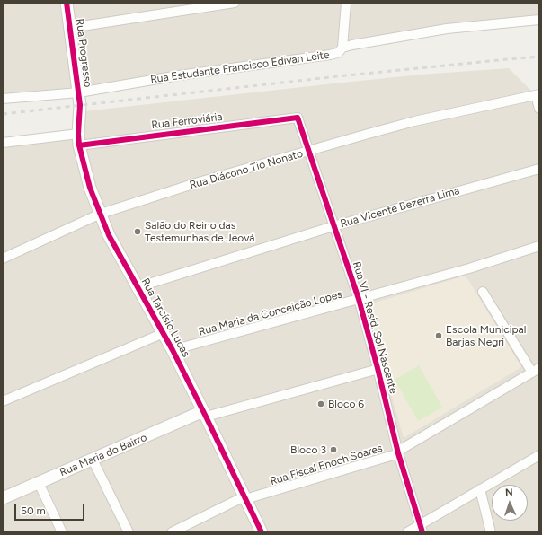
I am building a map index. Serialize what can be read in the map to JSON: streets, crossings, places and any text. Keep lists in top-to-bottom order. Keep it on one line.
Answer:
{"streets":{"street":["Rua Progresso","Rua Estudante Francisco Edivan Leite","Rua Ferroviária","Rua Diácono Tio Nonato","Rua Vicente Bezerra Lima","Rua Maria da Conceição Lopes","Rua Tarcísio Lucas","Rua VI - Resid. Sol Nascente","Rua Maria do Bairro","Rua Fiscal Enoch Soares"]},"crossings":[["Rua Progresso","Rua Estudante Francisco Edivan Leite"],["Rua Progresso","Rua Tarcísio Lucas"],["Rua Ferroviária","Rua Tarcísio Lucas"],["Rua Ferroviária","Rua VI - Resid. Sol Nascente"],["Rua Diácono Tio Nonato","Rua Tarcísio Lucas"],["Rua Diácono Tio Nonato","Rua VI - Resid. Sol Nascente"],["Rua Vicente Bezerra Lima","Rua Tarcísio Lucas"],["Rua Vicente Bezerra Lima","Rua VI - Resid. Sol Nascente"],["Rua Maria da Conceição Lopes","Rua Tarcísio Lucas"],["Rua Maria da Conceição Lopes","Rua VI - Resid. Sol Nascente"],["Rua Tarcísio Lucas","Rua Maria do Bairro"],["Rua Tarcísio Lucas","Rua Fiscal Enoch Soares"],["Rua VI - Resid. Sol Nascente","Rua Maria do Bairro"],["Rua VI - Resid. Sol Nascente","Rua Fiscal Enoch Soares"]],"places":["Salão do Reino das Testemunhas de Jeová","Escola Municipal Barjas Negri","Bloco 6","Bloco 3"],"scale_bar":"50 m","north":"top"}
